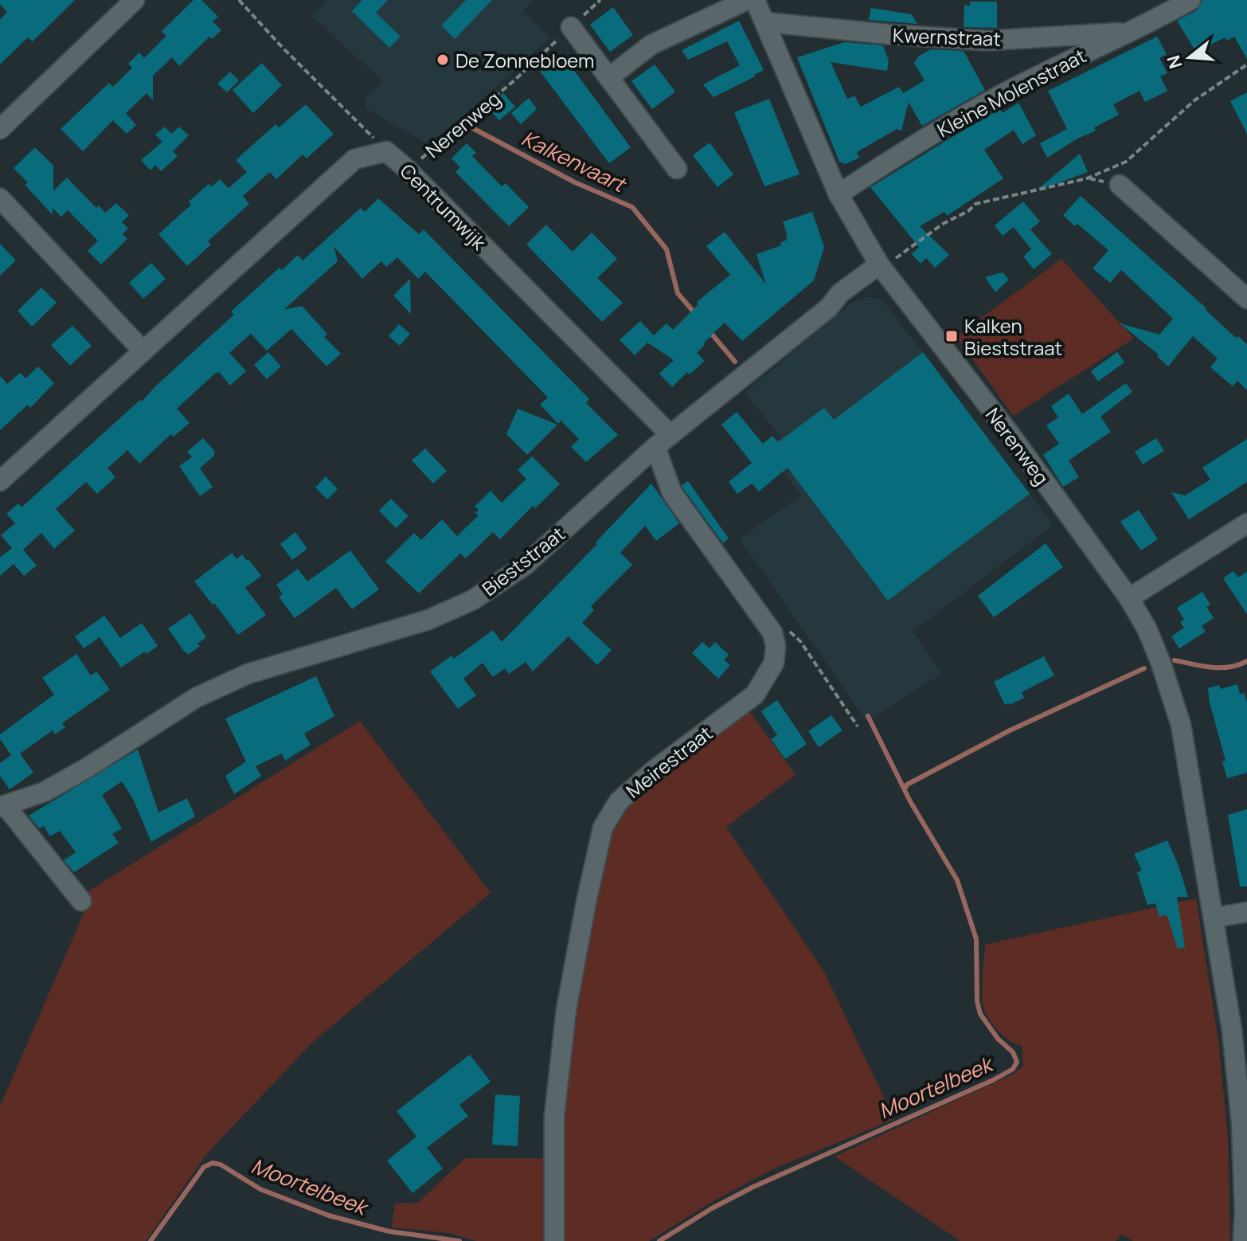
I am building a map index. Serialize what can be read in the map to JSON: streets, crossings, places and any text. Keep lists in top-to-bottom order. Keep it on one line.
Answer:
{"streets":{"street":["Kwernstraat","Kleine Molenstraat","Nerenweg","Centrumwijk","Bieststraat","Meirestraat"]},"crossings":[["Kwernstraat","Kleine Molenstraat"],["Kwernstraat","Nerenweg"],["Kleine Molenstraat","Nerenweg"],["Nerenweg","Centrumwijk"],["Nerenweg","Bieststraat"],["Centrumwijk","Bieststraat"]],"water":["Kalkenvaart","Moortelbeek"],"places":{"other":["De Zonnebloem"],"transit":["Kalken Bieststraat"]},"north":"left"}
